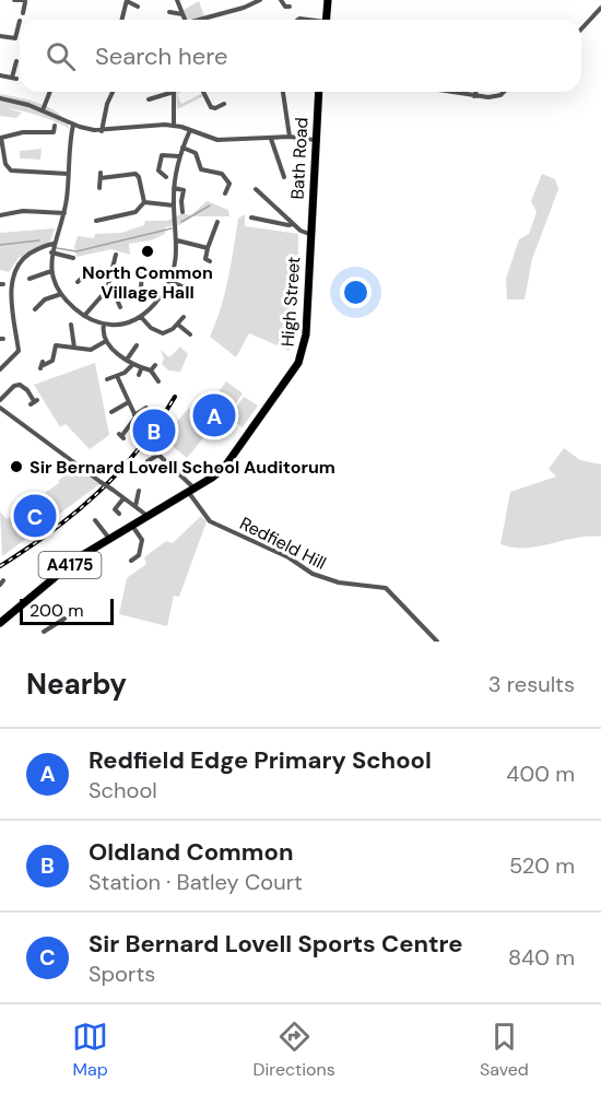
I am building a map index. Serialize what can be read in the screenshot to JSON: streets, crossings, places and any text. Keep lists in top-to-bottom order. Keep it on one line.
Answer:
{"streets":{"main road":["Bath Road","High Street","A4175"],"street":["Redfield Hill"]},"crossings":[["Bath Road","High Street"],["High Street","Redfield Hill"]],"places":["North Common Village Hall","Sir Bernard Lovell School Auditorum"],"scale_bar":"200 m","page":{"search":"Search here","pins":["A","B","C"],"scale":"200 m","heading":["Nearby","3 results"],"list":[{"mark":"A","name":"Redfield Edge Primary School","note":"School","value":"400 m"},{"mark":"B","name":"Oldland Common","note":"Station · Batley Court","value":"520 m"},{"mark":"C","name":"Sir Bernard Lovell Sports Centre","note":"Sports","value":"840 m"}],"nav":["Map","Directions","Saved"]}}
